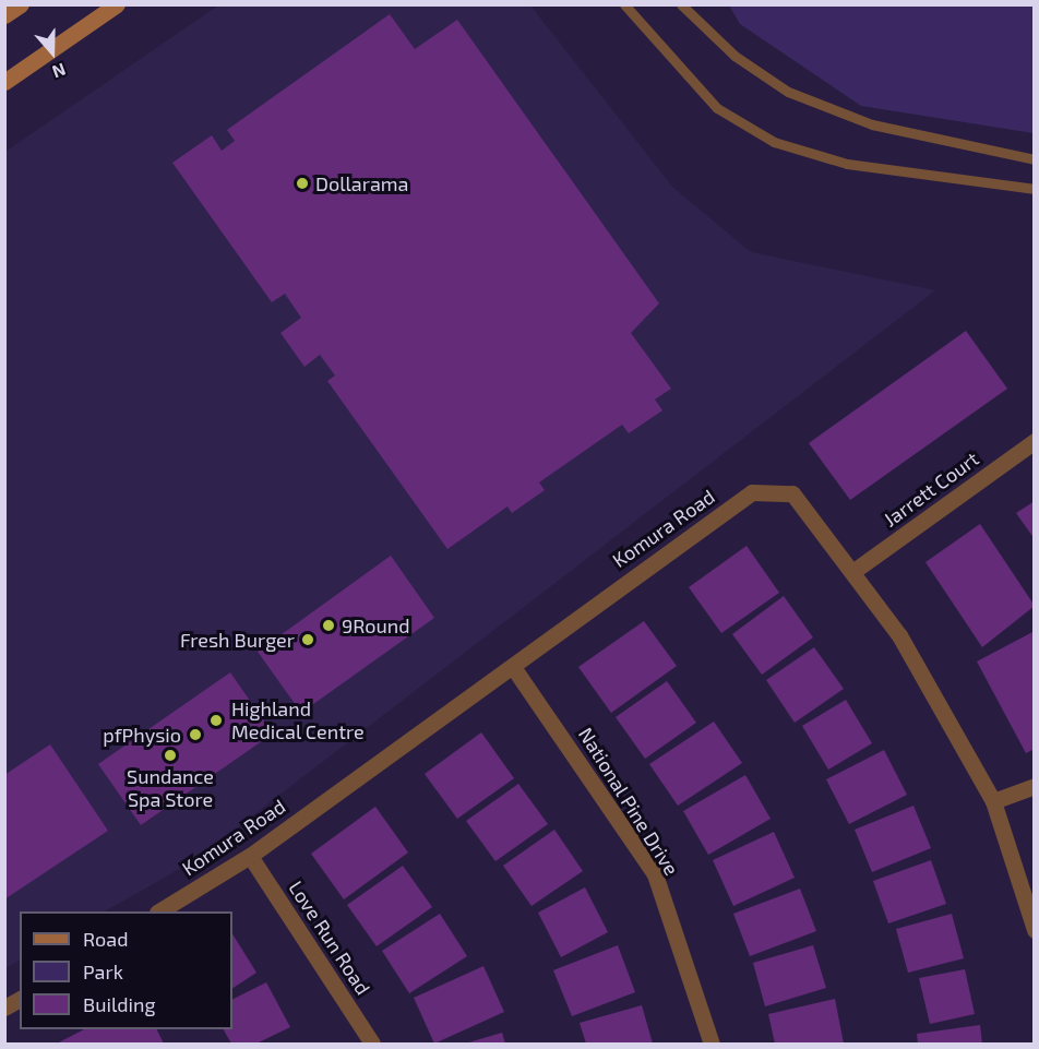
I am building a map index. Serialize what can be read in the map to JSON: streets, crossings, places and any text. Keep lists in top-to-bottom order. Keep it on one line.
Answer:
{"streets":{"street":["Jarrett Court","Komura Road","National Pine Drive","Love Run Road"]},"crossings":[["Jarrett Court","Komura Road"],["Komura Road","National Pine Drive"],["Komura Road","Love Run Road"]],"places":["Dollarama","9Round","Fresh Burger","Highland Medical Centre","pfPhysio","Sundance Spa Store"],"legend":["Road","Park","Building"],"north":"bottom"}
